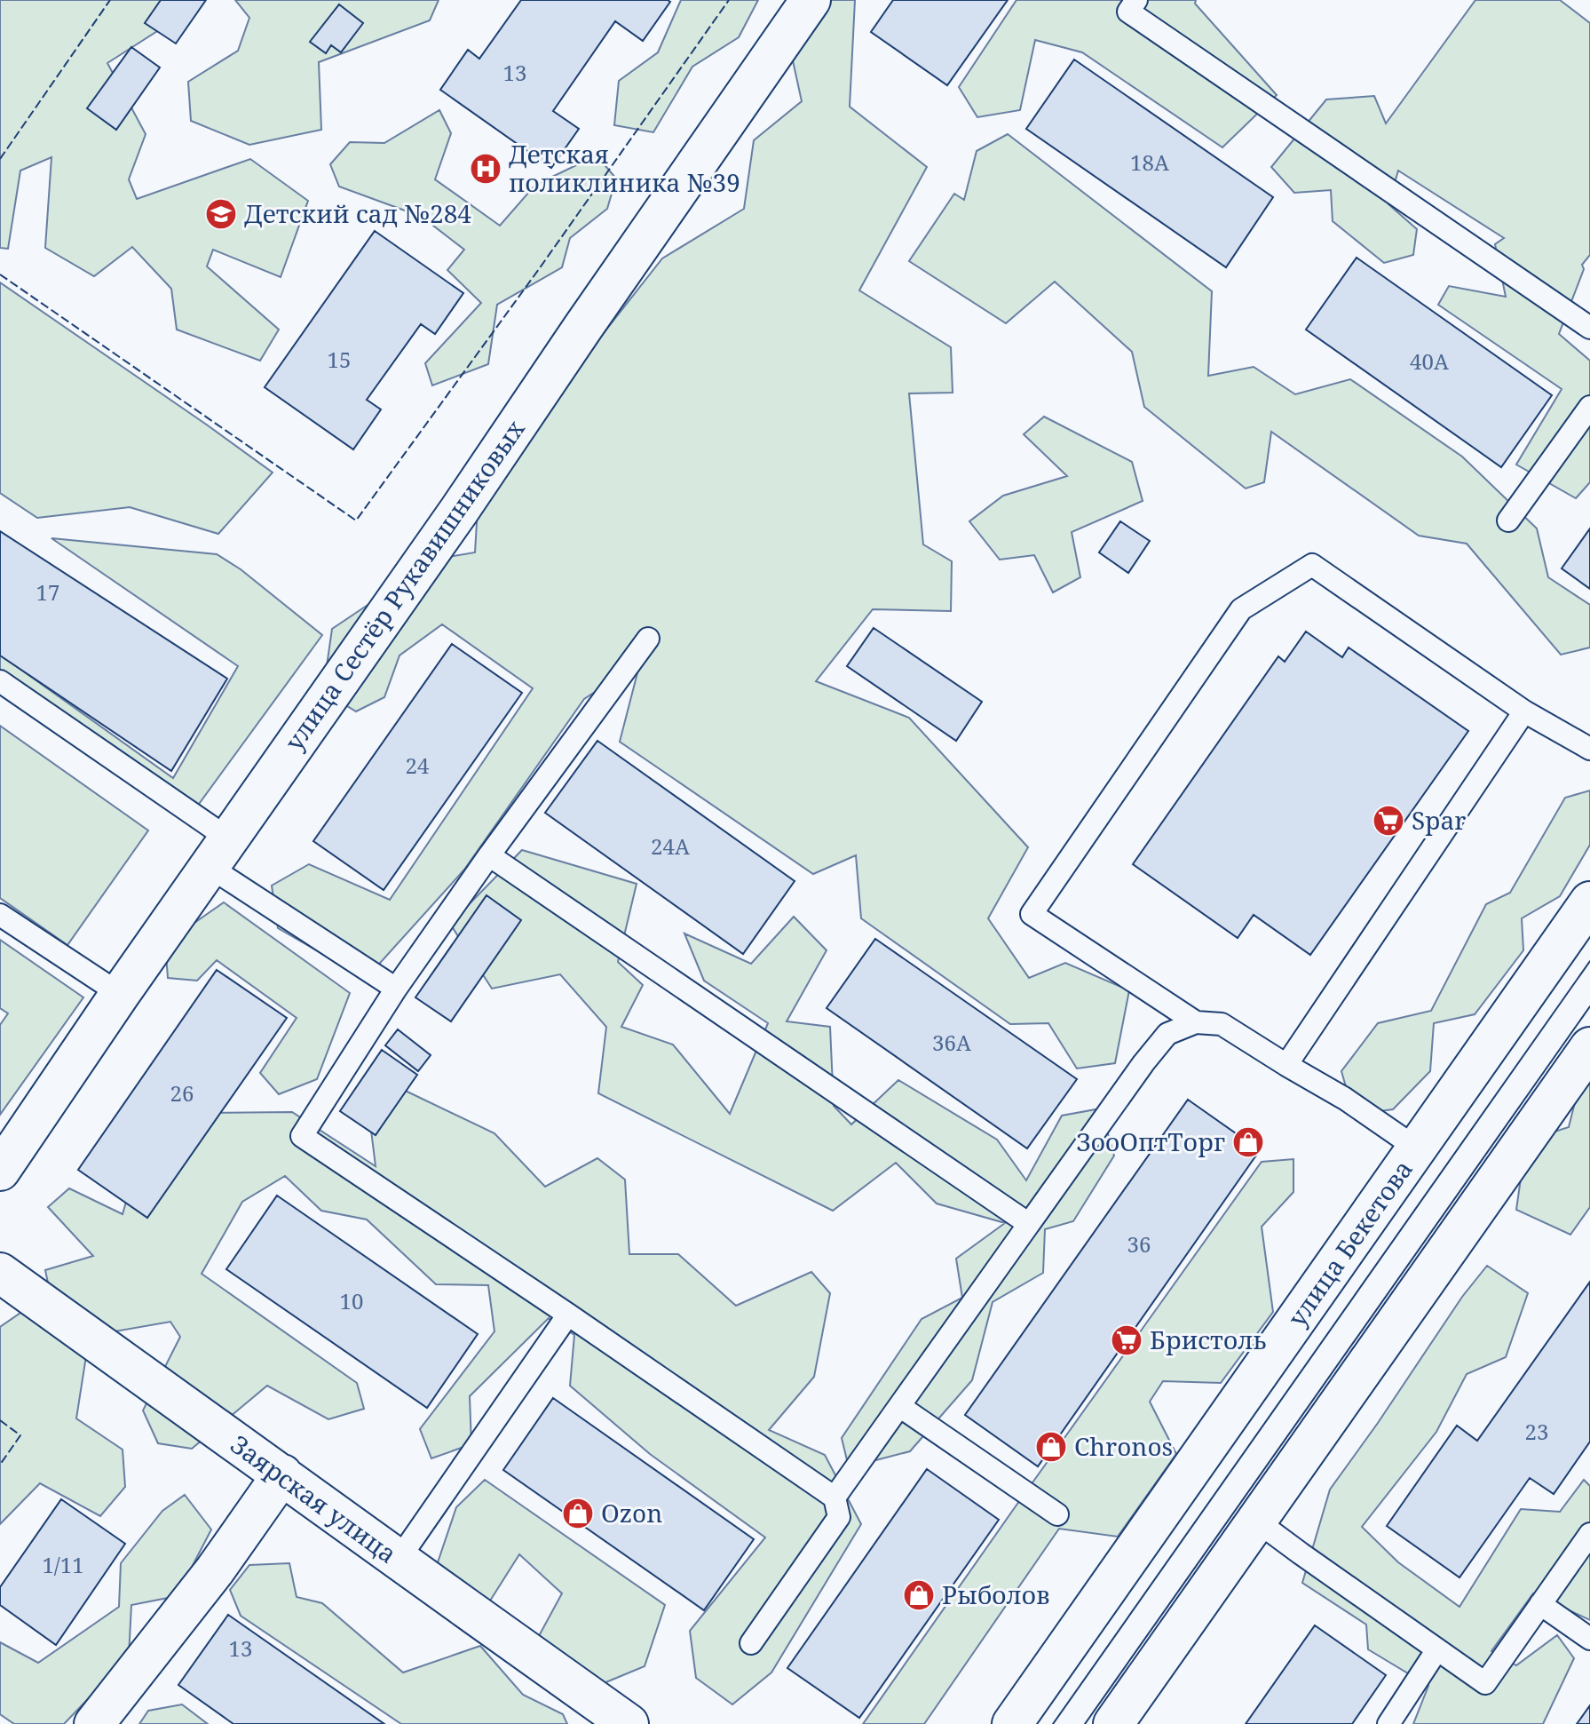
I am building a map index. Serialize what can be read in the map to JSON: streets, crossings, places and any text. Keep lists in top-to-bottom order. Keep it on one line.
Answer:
{"streets":{"street":["улица Сестёр Рукавишниковых","улица Бекетова","Заярская улица"]},"places":{"hospital":["Детская поликлиника №39"],"school or university":["Детский сад №284"],"supermarket":["Spar","Бристоль"],"shop":["ЗооОптТорг","Chronos","Ozon","Рыболов"]},"house_numbers":["13","18А","15","40А","17","24","24А","36А","26","36","10","23","1/11","13"]}
